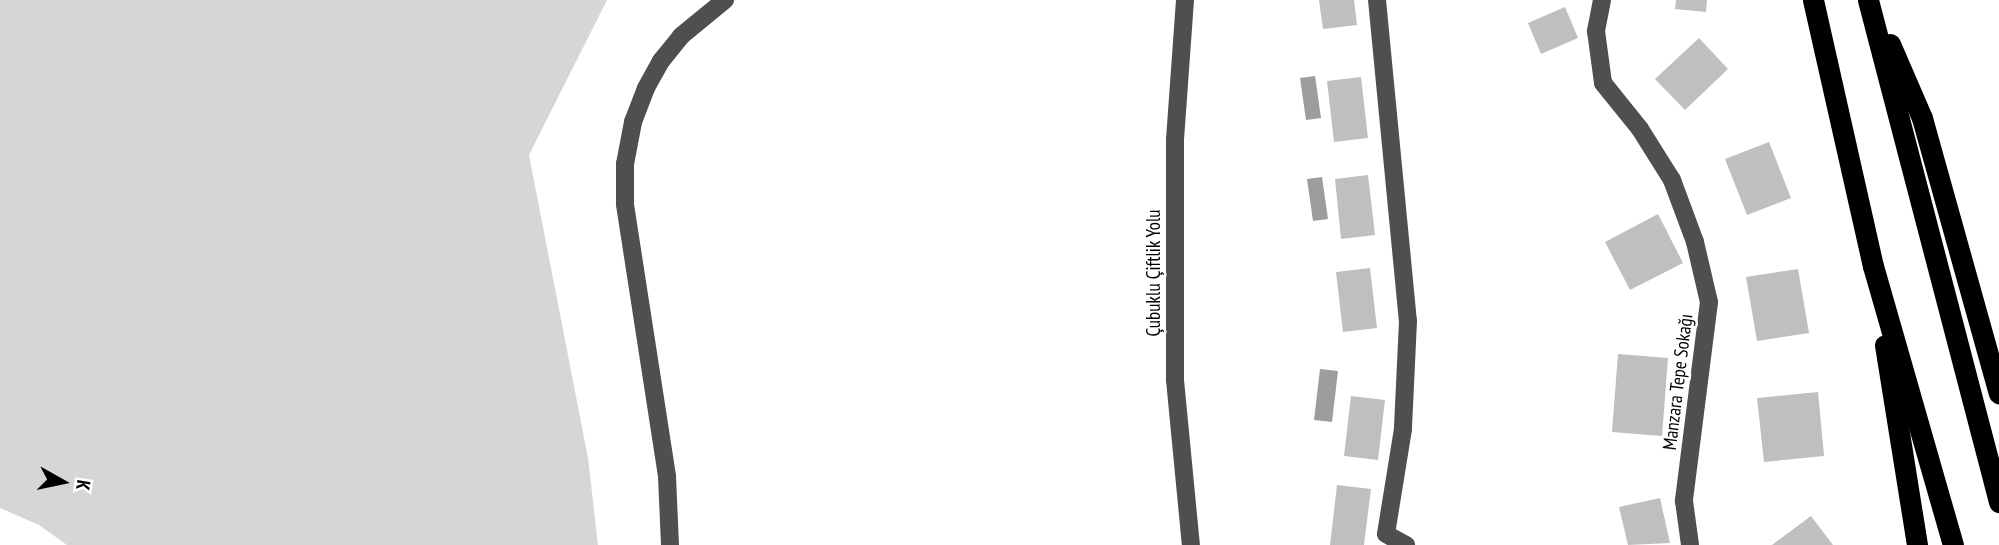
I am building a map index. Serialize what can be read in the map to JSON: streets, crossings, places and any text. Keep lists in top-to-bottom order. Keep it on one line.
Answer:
{"streets":{"street":["Çubuklu Çiftlik Yolu","Manzara Tepe Sokağı"]},"north":"right"}
